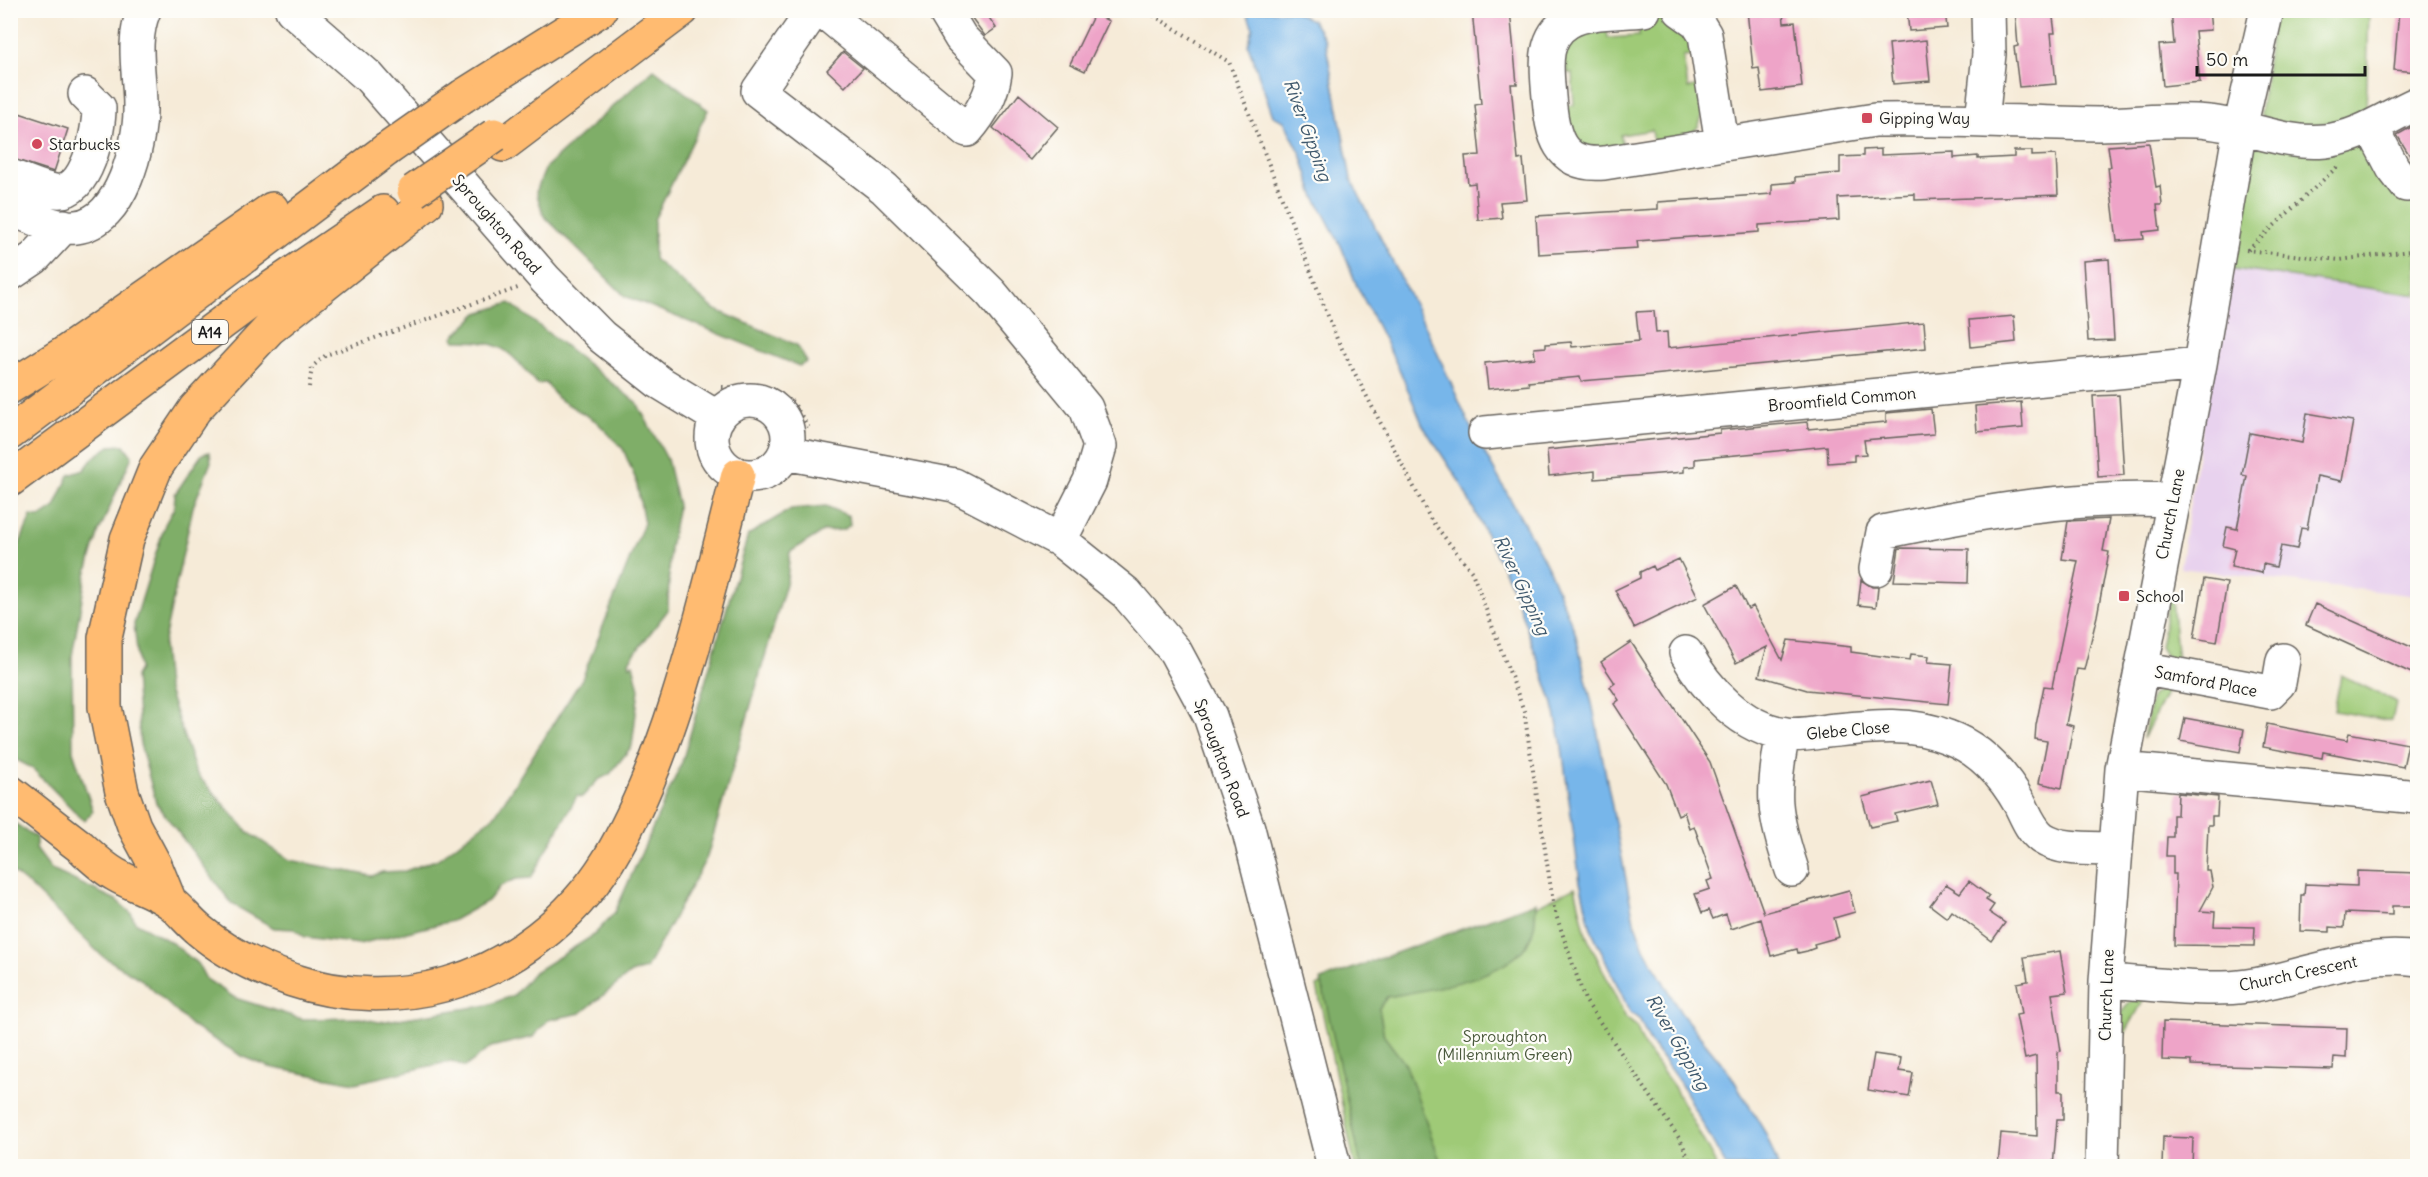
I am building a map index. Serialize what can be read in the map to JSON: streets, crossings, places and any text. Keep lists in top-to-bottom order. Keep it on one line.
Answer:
{"streets":{"highway":["A14"],"street":["Sproughton Road","Broomfield Common","Church Lane","Samford Place","Glebe Close","Church Crescent"]},"crossings":[["Broomfield Common","Church Lane"],["Church Lane","Samford Place"],["Church Lane","Glebe Close"],["Church Lane","Church Crescent"]],"water":["River Gipping"],"parks":["Sproughton (Millennium Green)"],"places":{"transit":["Gipping Way","School"],"other":["Starbucks"]},"scale_bar":"50 m"}
